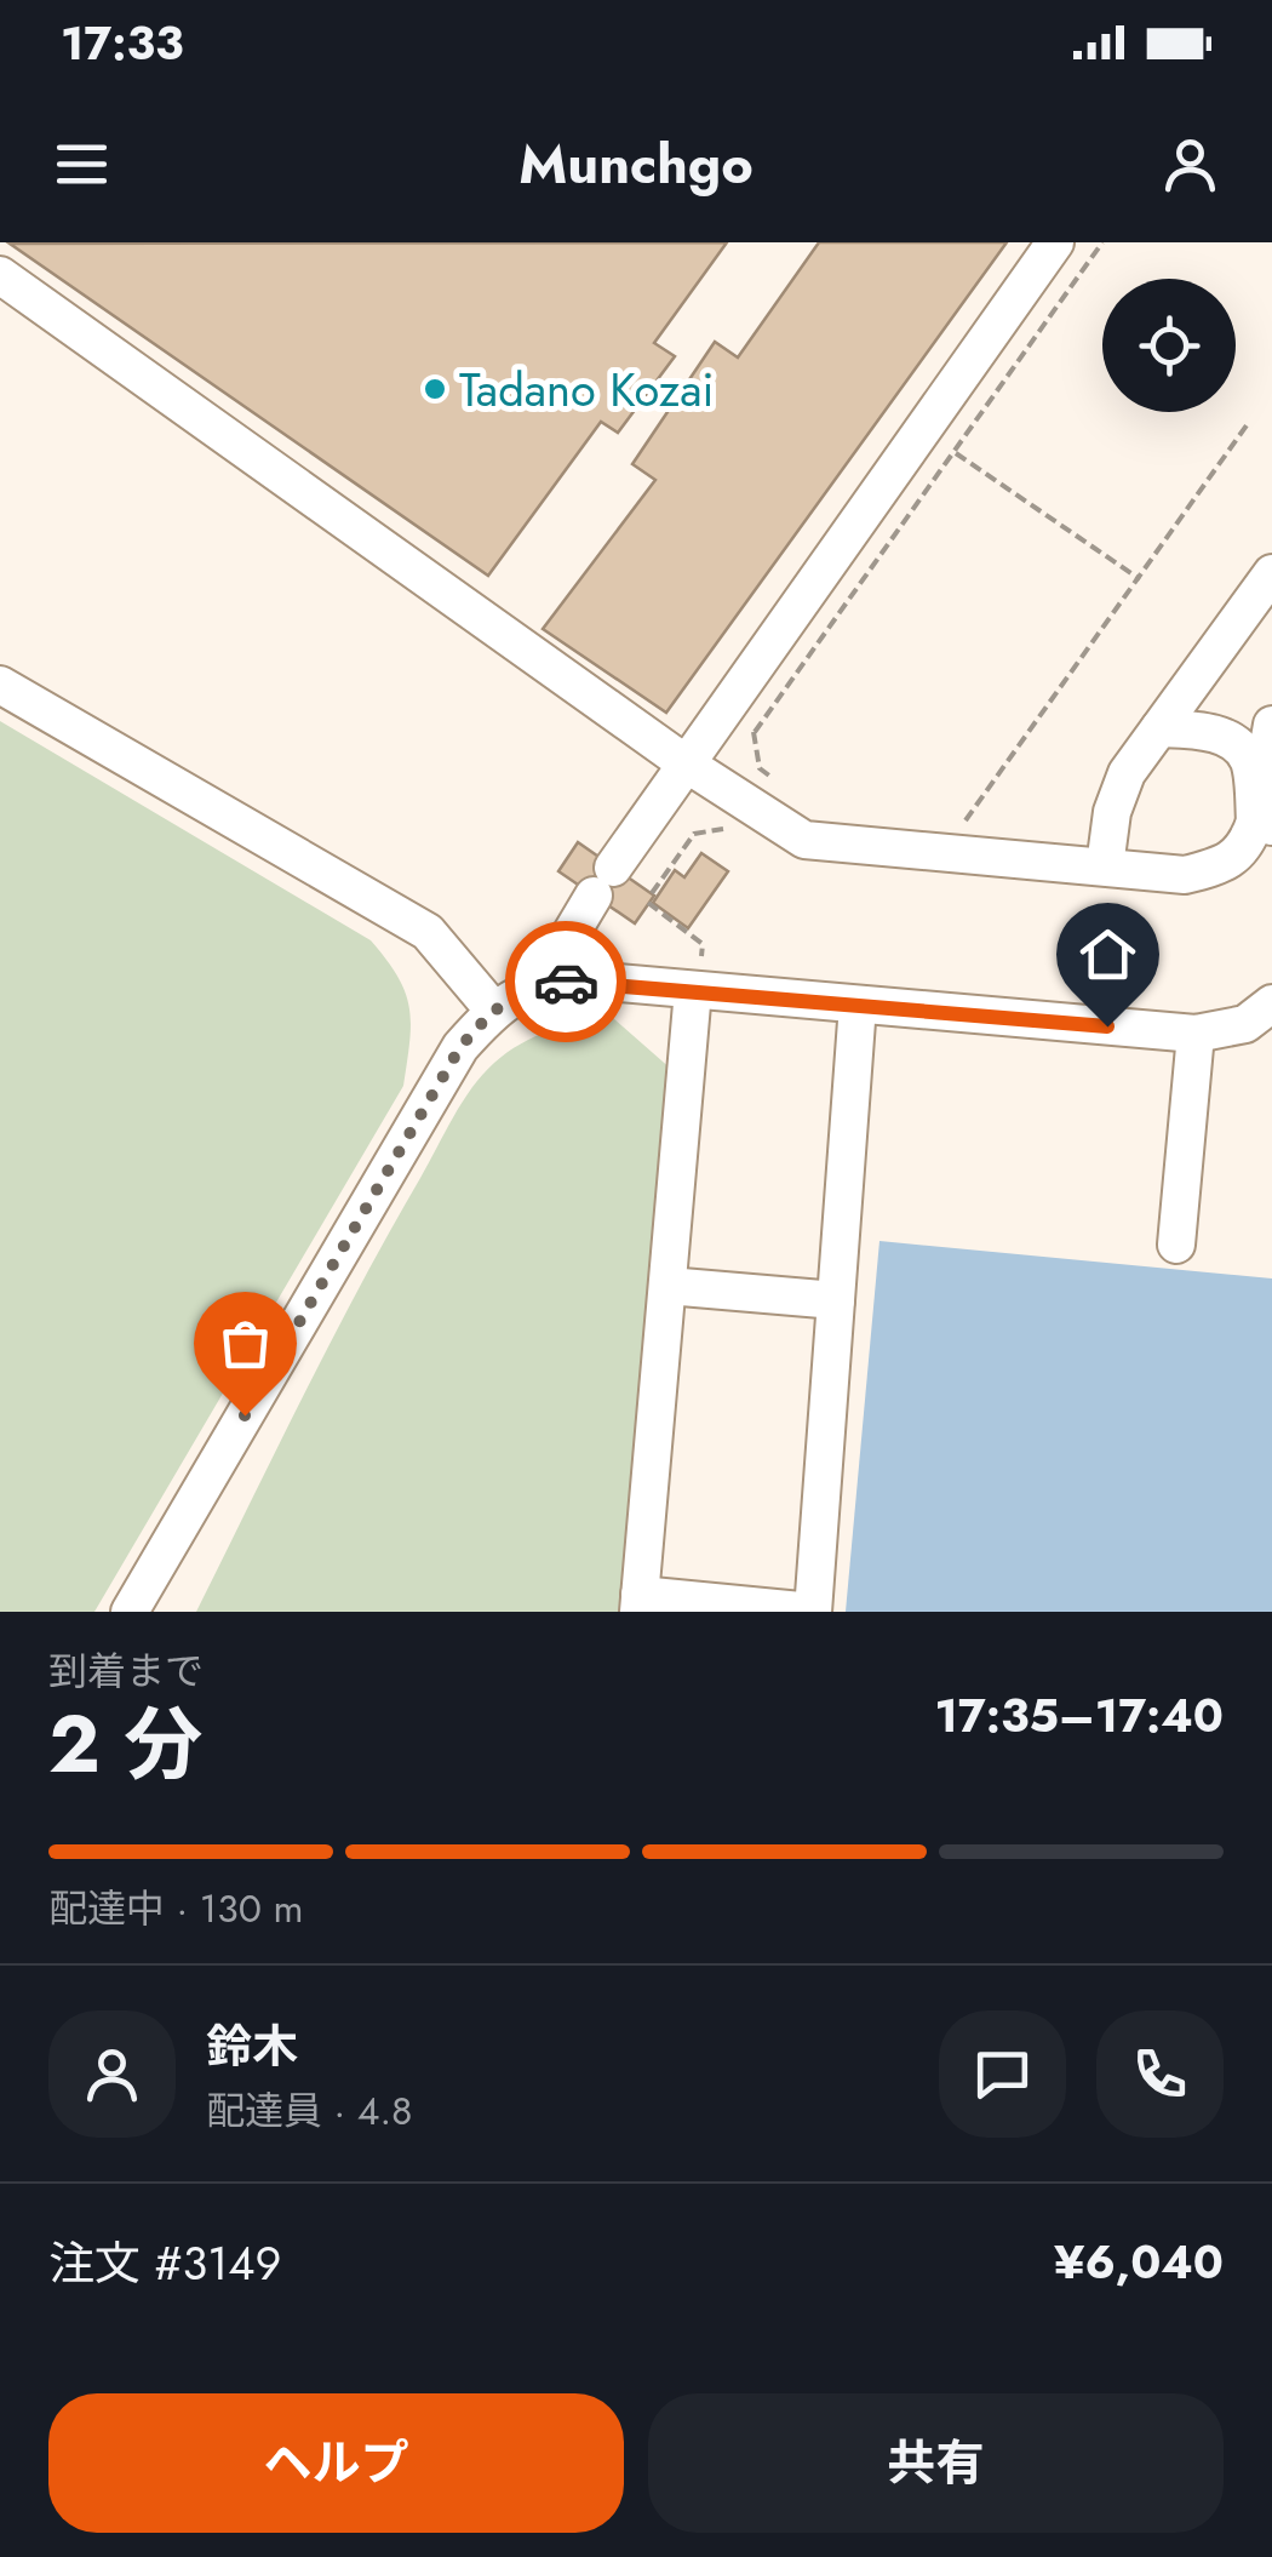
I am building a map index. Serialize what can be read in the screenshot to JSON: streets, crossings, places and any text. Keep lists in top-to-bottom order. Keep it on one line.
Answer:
{"places":["Tadano Kozai"],"page":{"status":"17:33","header":"Munchgo","heading":["2 分","到着まで","17:35–17:40"],"panel":["鈴木","配達員 · 4.8","注文 #3149","¥6,040"],"bar":"配達中 · 130 m","buttons":["ヘルプ","共有"]}}
